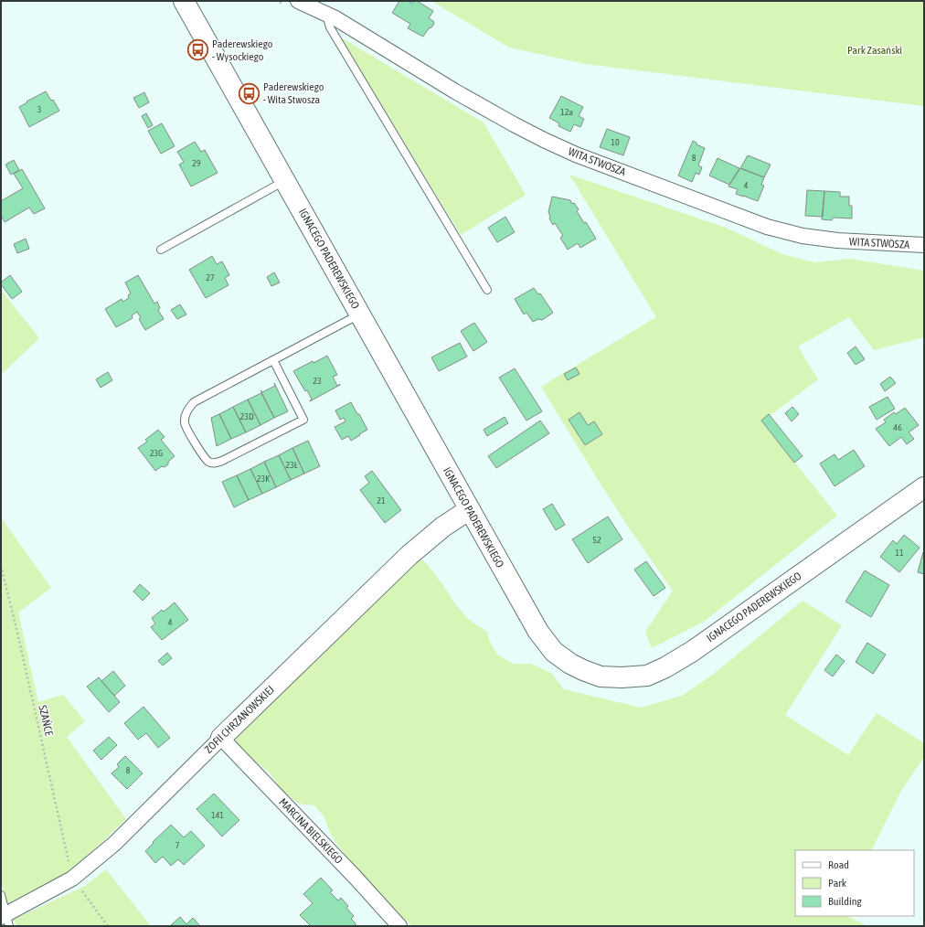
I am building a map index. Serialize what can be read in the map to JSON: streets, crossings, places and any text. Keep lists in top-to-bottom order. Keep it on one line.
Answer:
{"streets":{"street":["WITA STWOSZA","IGNACEGO PADEREWSKIEGO","ZOFII CHRZANOWSKIEJ","MARCINA BIELSKIEGO"],"path":["SZAŃCE"]},"crossings":[["IGNACEGO PADEREWSKIEGO","ZOFII CHRZANOWSKIEJ"],["ZOFII CHRZANOWSKIEJ","SZAŃCE"],["ZOFII CHRZANOWSKIEJ","MARCINA BIELSKIEGO"]],"parks":["Park Zasański"],"places":{"bus stop":["Paderewskiego - Wysockiego","Paderewskiego - Wita Stwosza"]},"house_numbers":["3","12a","10","8","29","4","27","23","23D","46","23G","23Ł","23K","21","52","11","4","8","141","7"],"legend":["Road","Park","Building"]}
